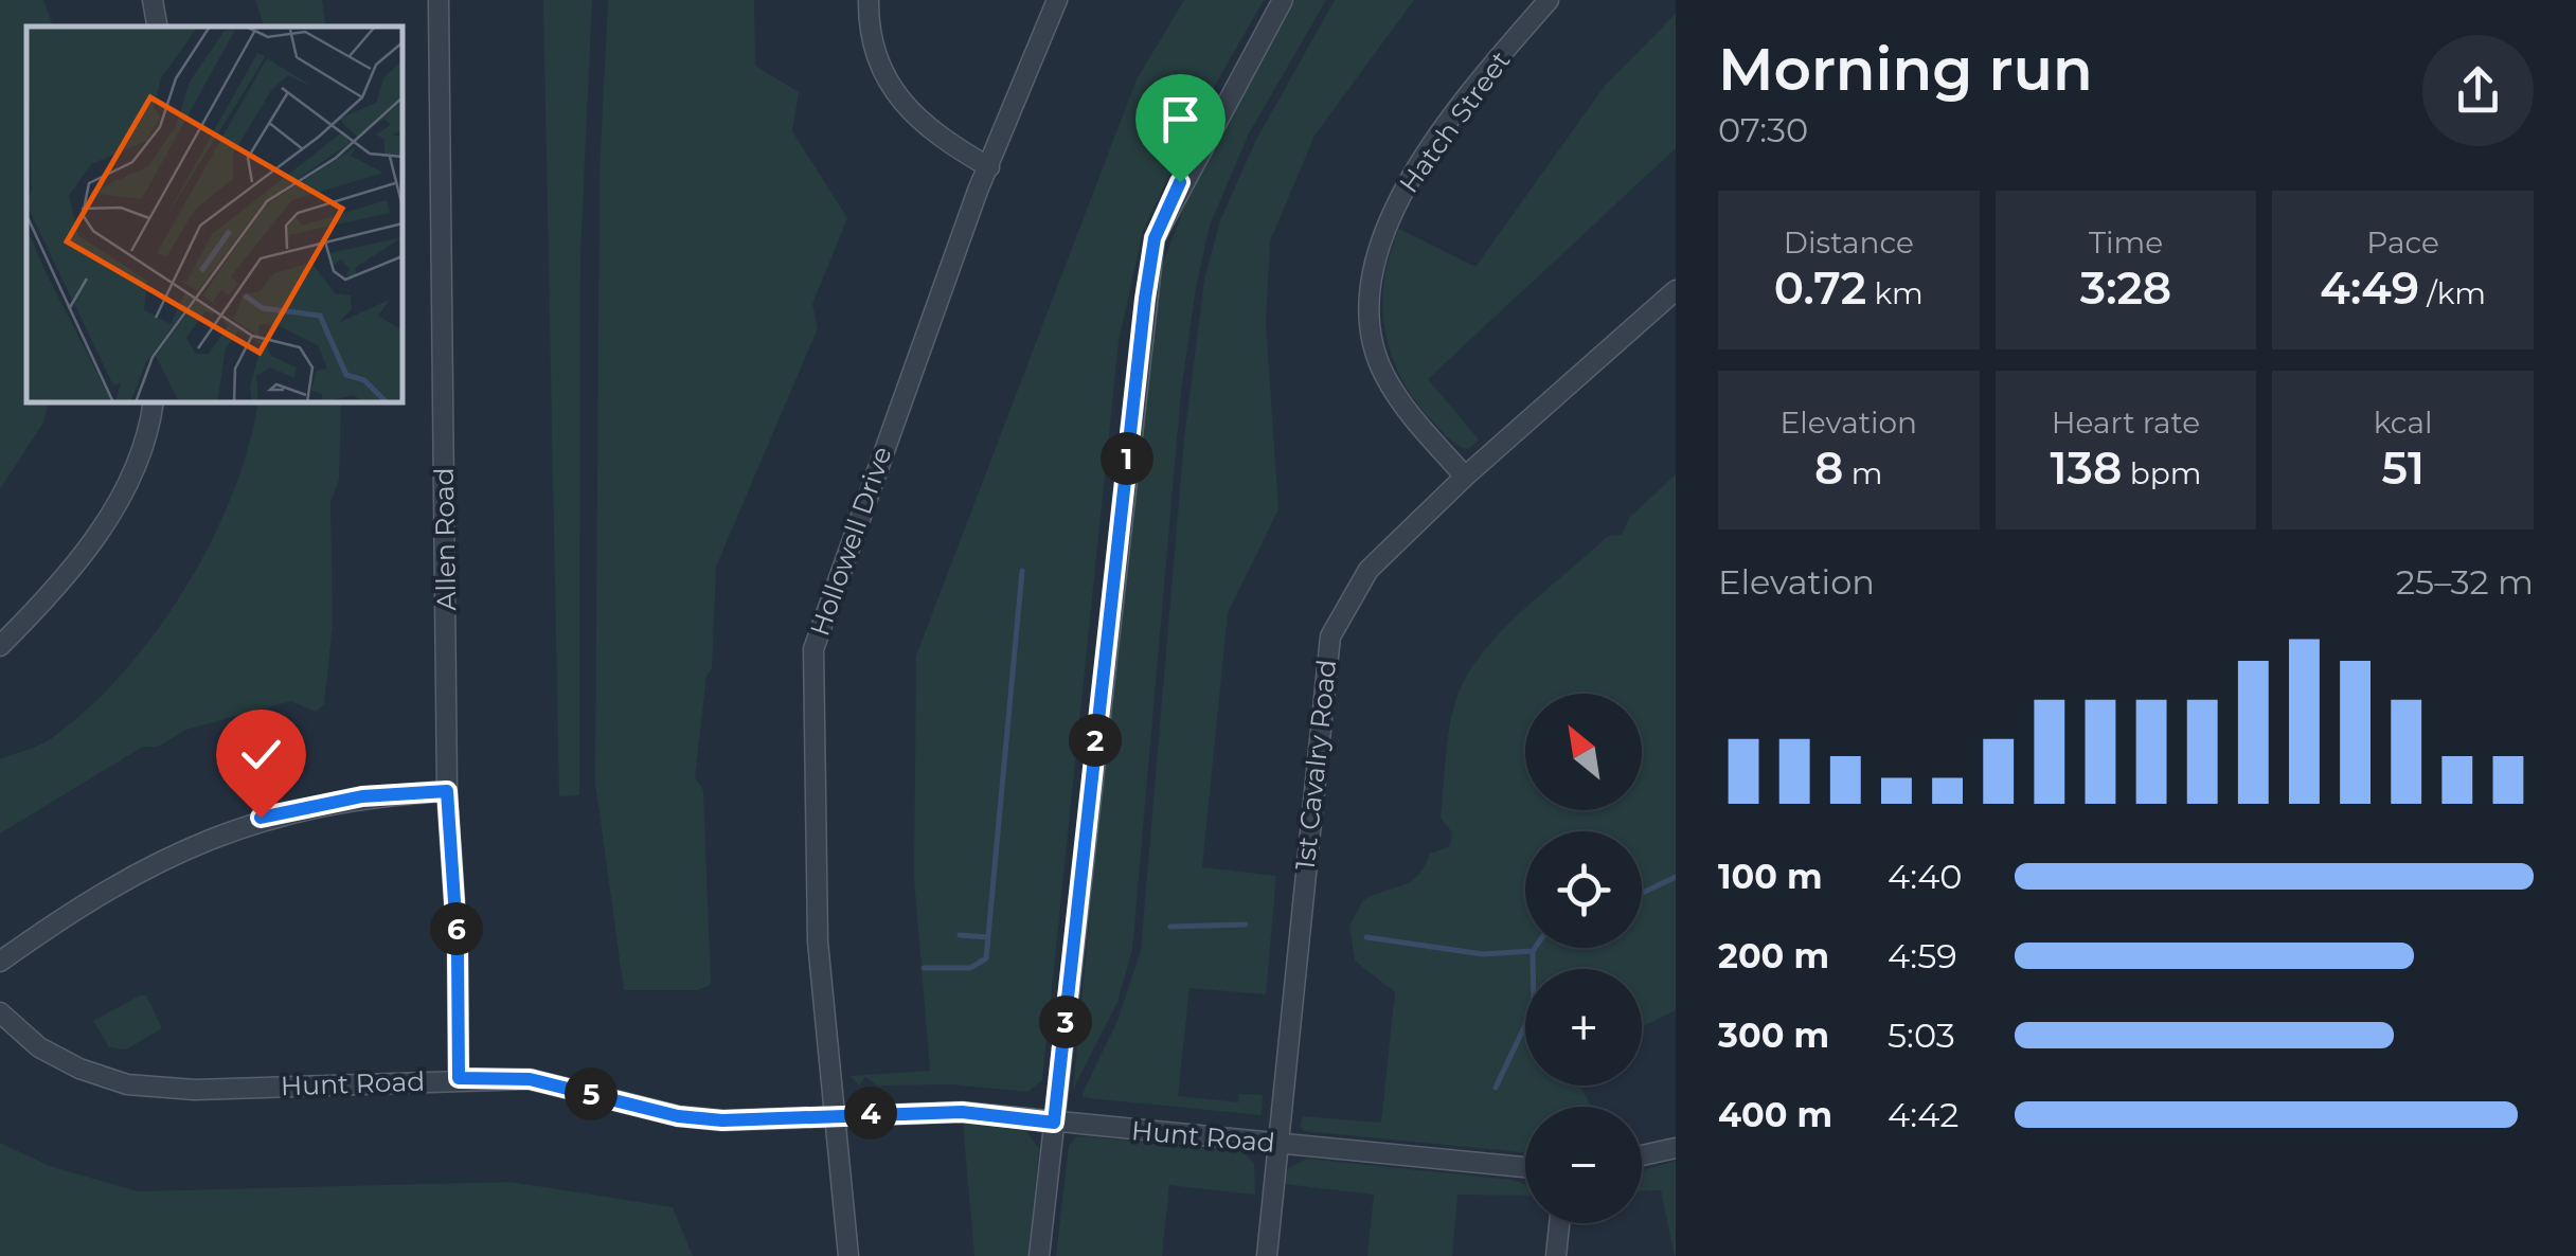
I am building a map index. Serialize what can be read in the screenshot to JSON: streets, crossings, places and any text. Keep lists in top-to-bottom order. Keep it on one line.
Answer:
{"streets":{"street":["Hatch Street","Allen Road","Hollowell Drive","1st Cavalry Road","Hunt Road"]},"crossings":[["Hatch Street","1st Cavalry Road"],["Allen Road","Hunt Road"],["Hollowell Drive","Hunt Road"],["1st Cavalry Road","Hunt Road"]],"north":"top left","page":{"heading":["Morning run","07:30"],"stats":[["Distance","0.72 km"],["Time","3:28"],["Pace","4:49 /km"],["Elevation","8 m"],["Heart rate","138 bpm"],["kcal","51"]],"pins":["1","2","6","3","5","4"],"chart":["Elevation","25–32 m"],"map_buttons":["+","−"],"list":[{"name":"100 m","note":"4:40"},{"name":"200 m","note":"4:59"},{"name":"300 m","note":"5:03"},{"name":"400 m","note":"4:42"}]}}
